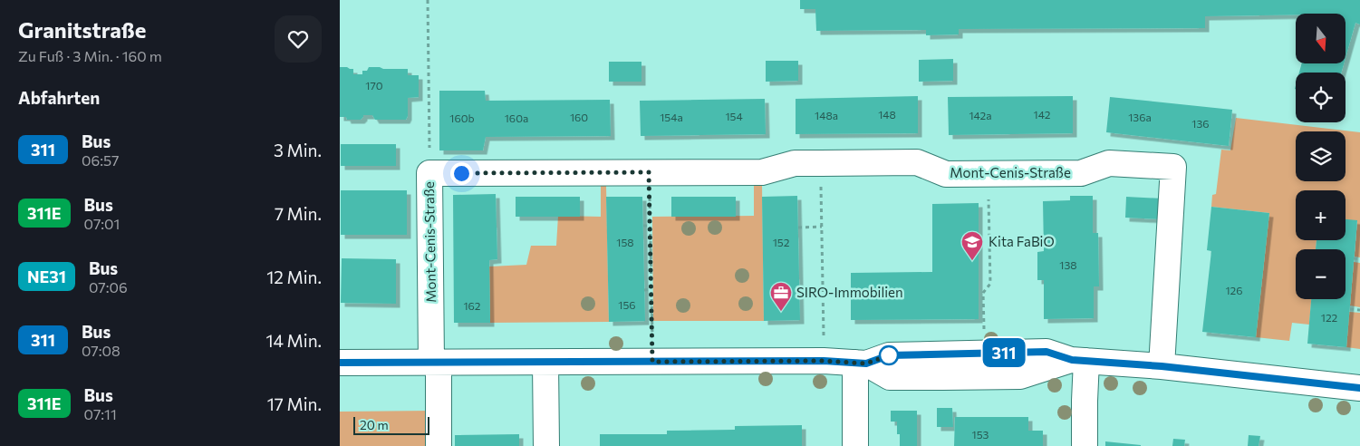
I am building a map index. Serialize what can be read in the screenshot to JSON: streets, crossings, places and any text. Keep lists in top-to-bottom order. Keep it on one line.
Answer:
{"streets":{"street":["Mont-Cenis-Straße"]},"places":{"school or university":["Kita FaBiO"],"office":["SIRO-Immobilien"]},"lines":["bus line 311"],"house_numbers":["170","148","142","148a","142a","154","160","154a","136a","160b","160a","136","158","152","138","126","156","162","122","153"],"scale_bar":"20 m","north":"bottom","page":{"heading":[["Granitstraße","Zu Fuß · 3 Min. · 160 m"],"Abfahrten"],"on_map":"311","map_buttons":["+","−"],"list":[{"mark":"311","name":"Bus","note":"06:57","value":"3 Min."},{"mark":"311E","name":"Bus","note":"07:01","value":"7 Min."},{"mark":"NE31","name":"Bus","note":"07:06","value":"12 Min."},{"mark":"311","name":"Bus","note":"07:08","value":"14 Min."},{"mark":"311E","name":"Bus","note":"07:11","value":"17 Min."}],"scale":"20 m"}}
